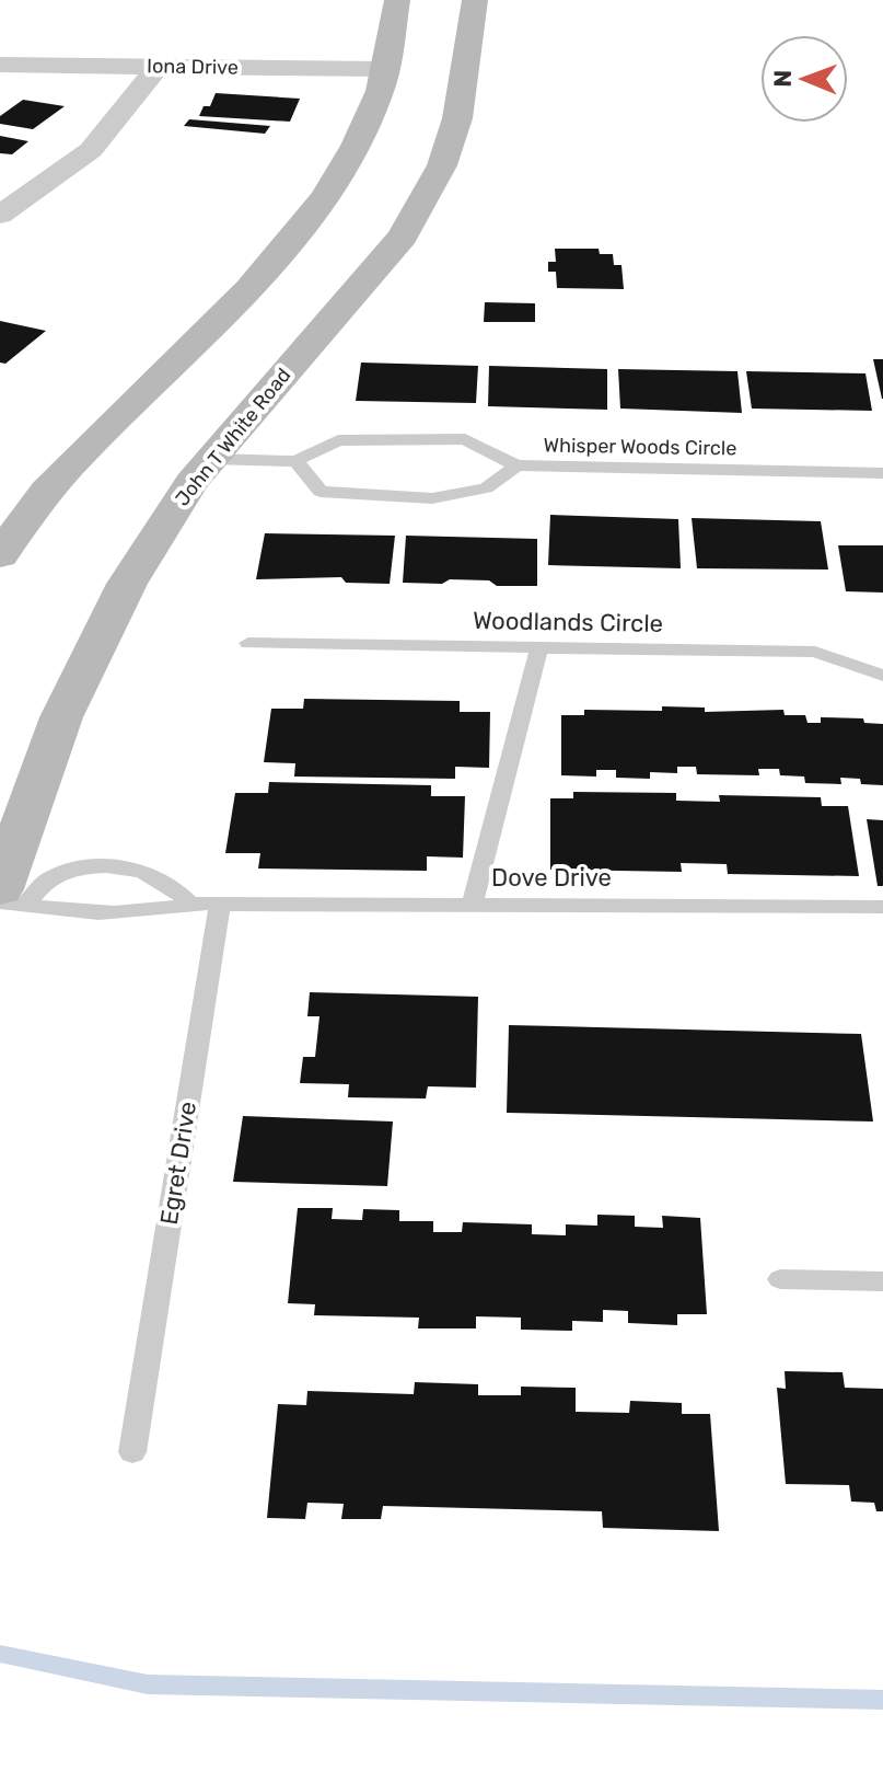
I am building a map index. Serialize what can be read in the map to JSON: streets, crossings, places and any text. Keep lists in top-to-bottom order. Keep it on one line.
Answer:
{"streets":{"main road":["John T White Road"],"street":["Iona Drive"],"lane":["Whisper Woods Circle","Woodlands Circle","Dove Drive","Egret Drive"]},"crossings":[["Dove Drive","Egret Drive"]],"north":"left"}
